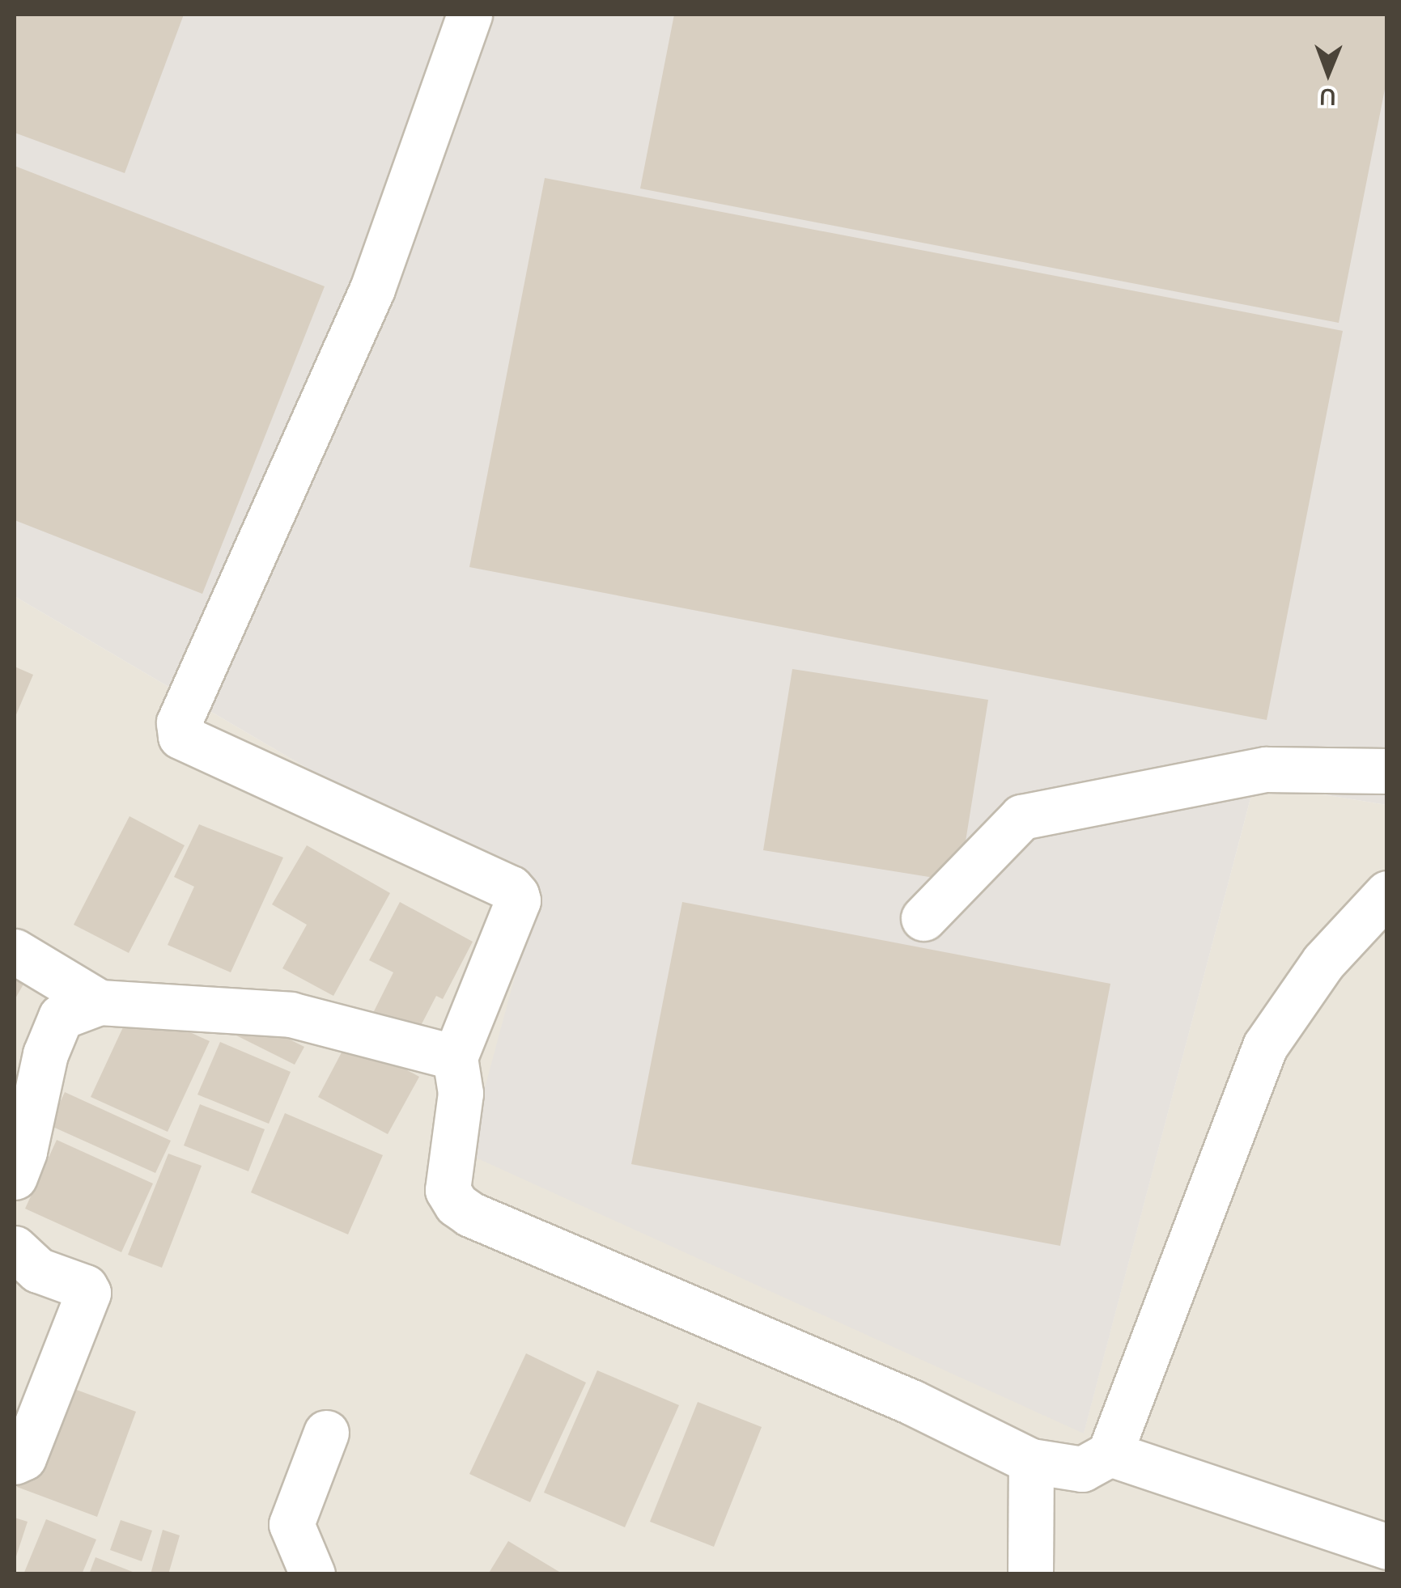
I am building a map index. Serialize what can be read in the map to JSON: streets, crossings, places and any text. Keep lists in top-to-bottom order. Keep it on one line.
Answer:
{"north":"bottom"}
